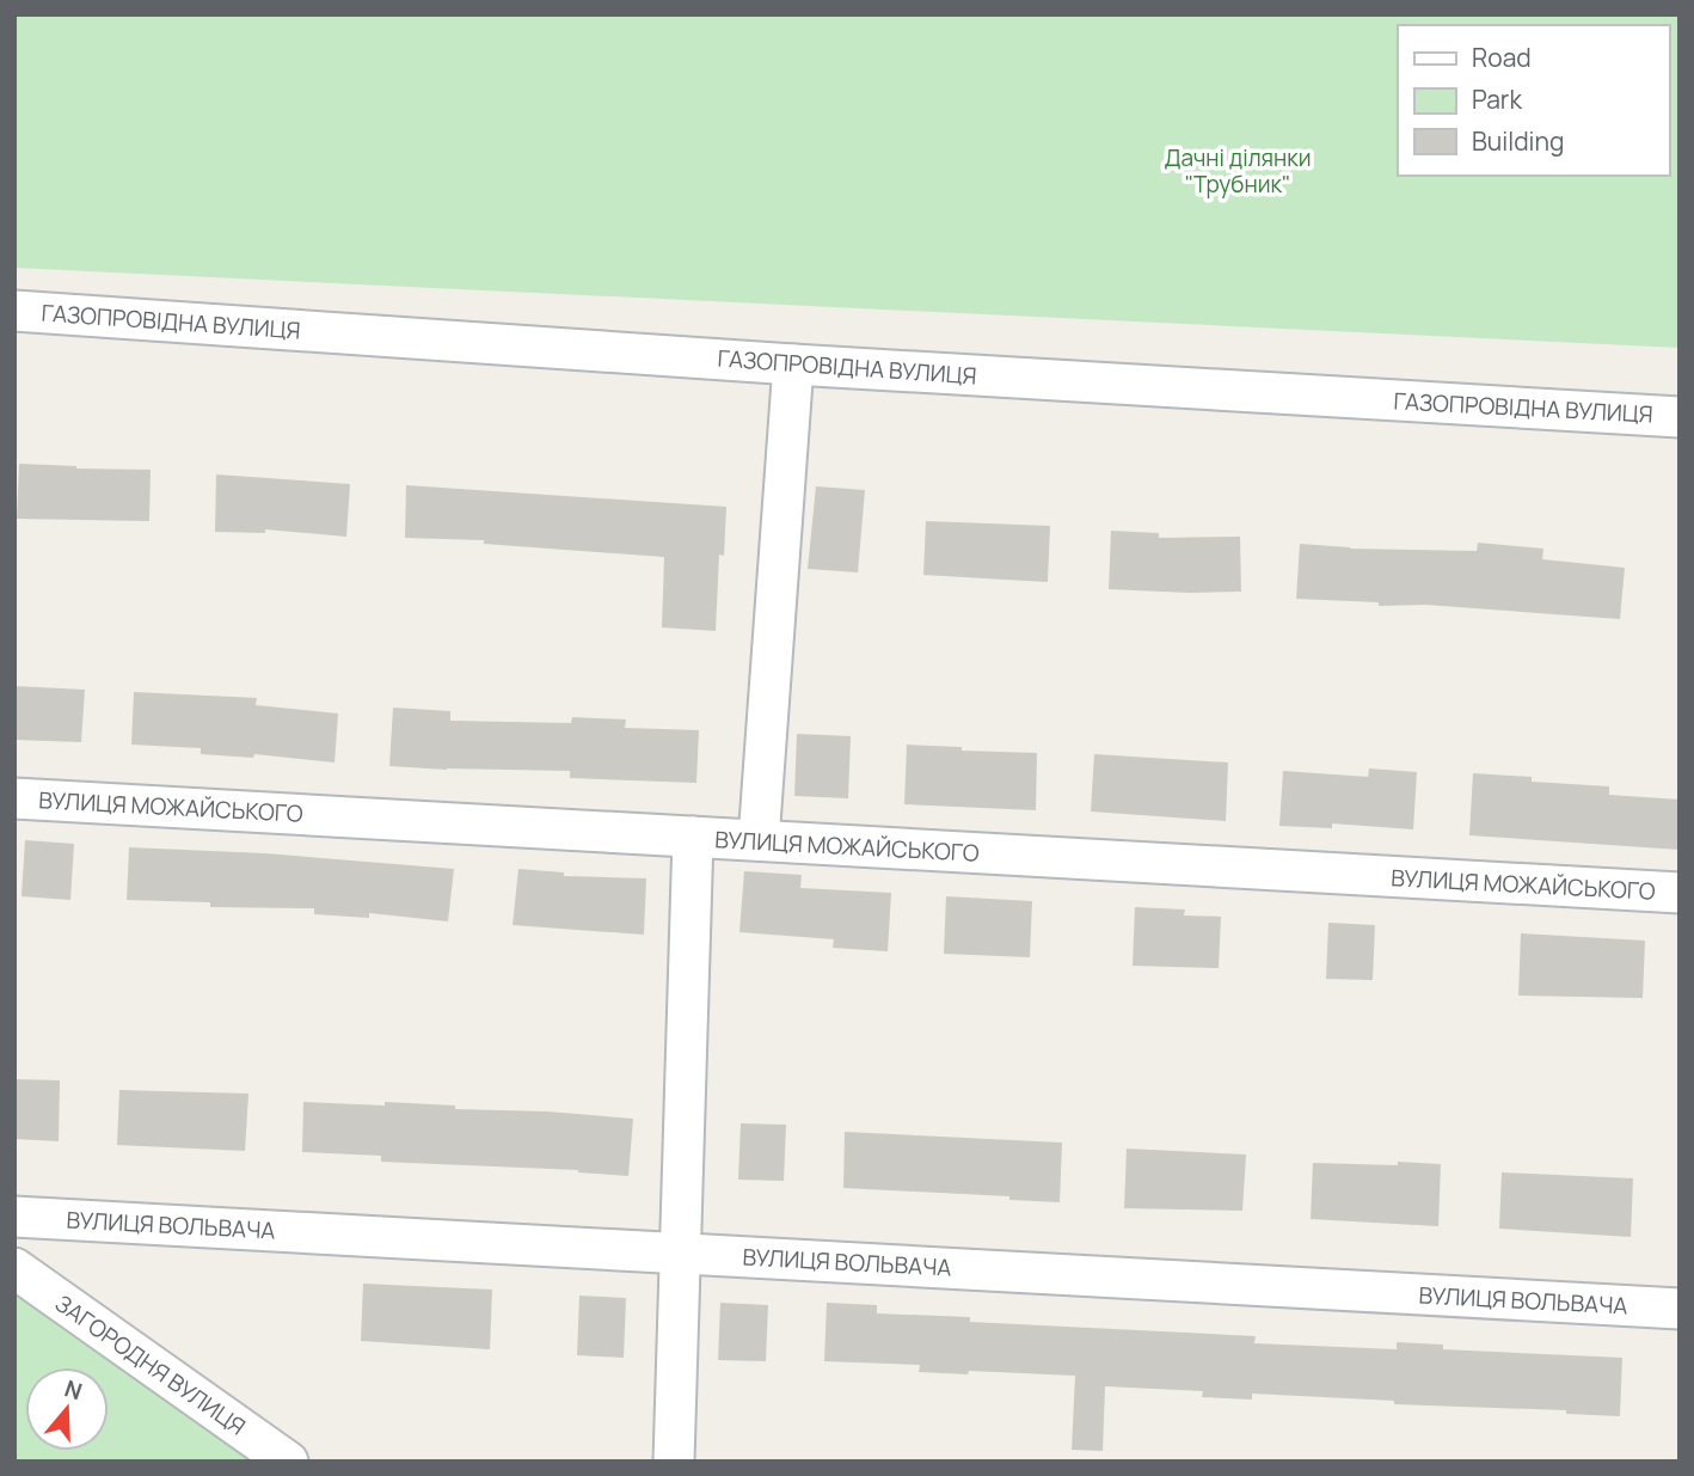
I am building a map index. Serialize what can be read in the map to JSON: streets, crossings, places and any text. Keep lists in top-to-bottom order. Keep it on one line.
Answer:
{"streets":{"street":["ГАЗОПРОВІДНА ВУЛИЦЯ","ВУЛИЦЯ МОЖАЙСЬКОГО","ВУЛИЦЯ ВОЛЬВАЧА","ЗАГОРОДНЯ ВУЛИЦЯ"]},"parks":["Дачні ділянки \"Трубник\""],"legend":["Road","Park","Building"],"north":"top"}
